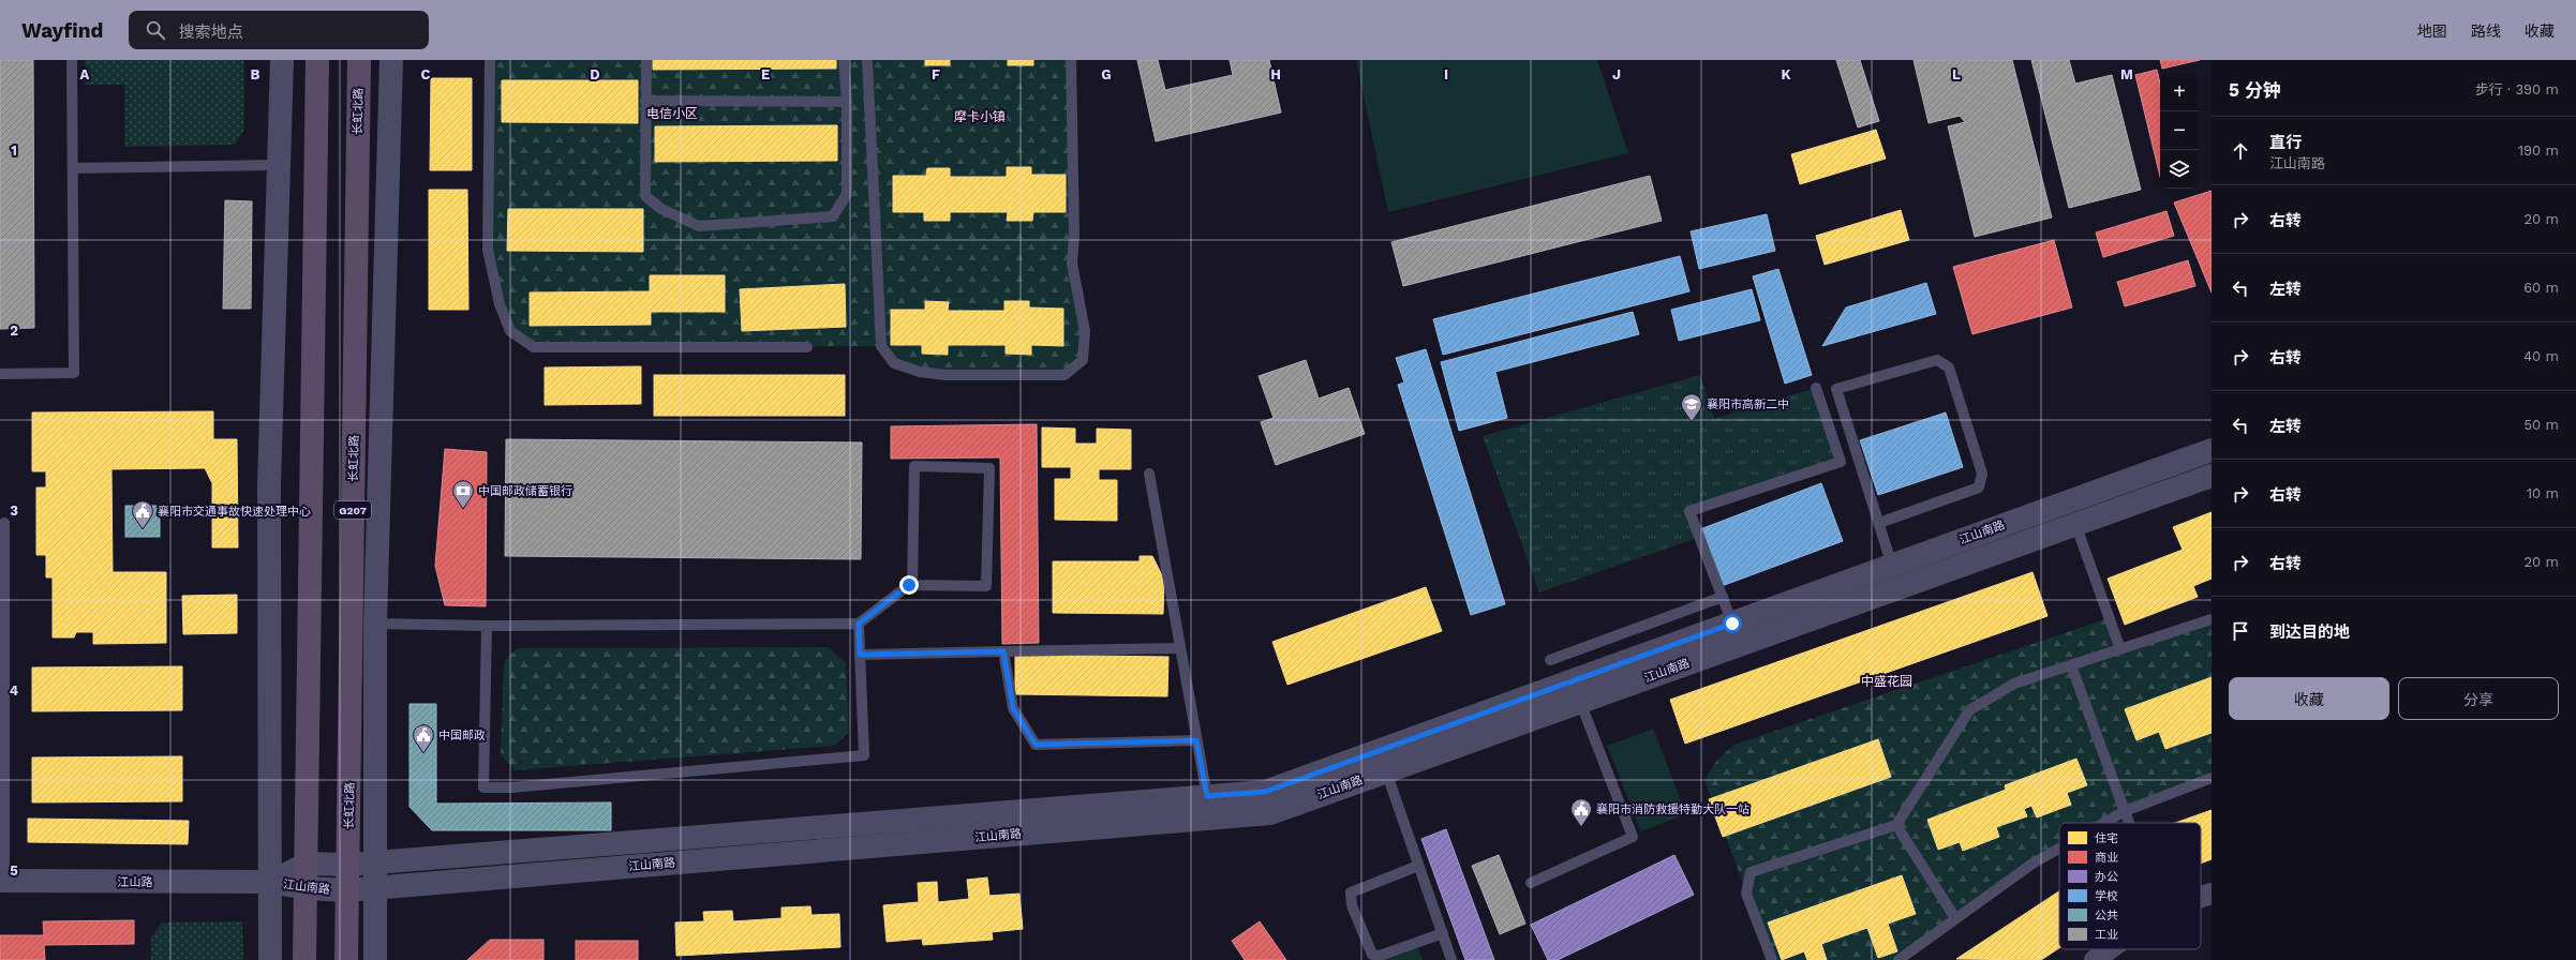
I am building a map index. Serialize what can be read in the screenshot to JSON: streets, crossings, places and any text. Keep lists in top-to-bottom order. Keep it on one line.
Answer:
{"streets":{"highway":["长虹北路","G207"],"street":["江山南路","江山路"]},"crossings":[["长虹北路","江山南路"],["江山南路","江山路"]],"districts":["电信小区","摩卡小镇","中盛花园"],"places":{"school or university":["襄阳市高新二中"],"bank":["中国邮政储蓄银行"],"public building":["襄阳市交通事故快速处理中心","中国邮政","襄阳市消防救援特勤大队一站"]},"legend":["住宅","商业","办公","学校","公共","工业"],"page":{"header":"Wayfind","search":"搜索地点","nav":["地图","路线","收藏"],"heading":["5 分钟","步行 · 390 m"],"map_buttons":["+","−"],"list":[["直行","江山南路","190 m"],["右转","20 m"],["左转","60 m"],["右转","40 m"],["左转","50 m"],["右转","10 m"],["右转","20 m"],"到达目的地"],"buttons":["收藏","分享"]},"grid":{"columns":["A","B","C","D","E","F","G","H","I","J","K","L","M"],"rows":["1","2","3","4","5"]}}
